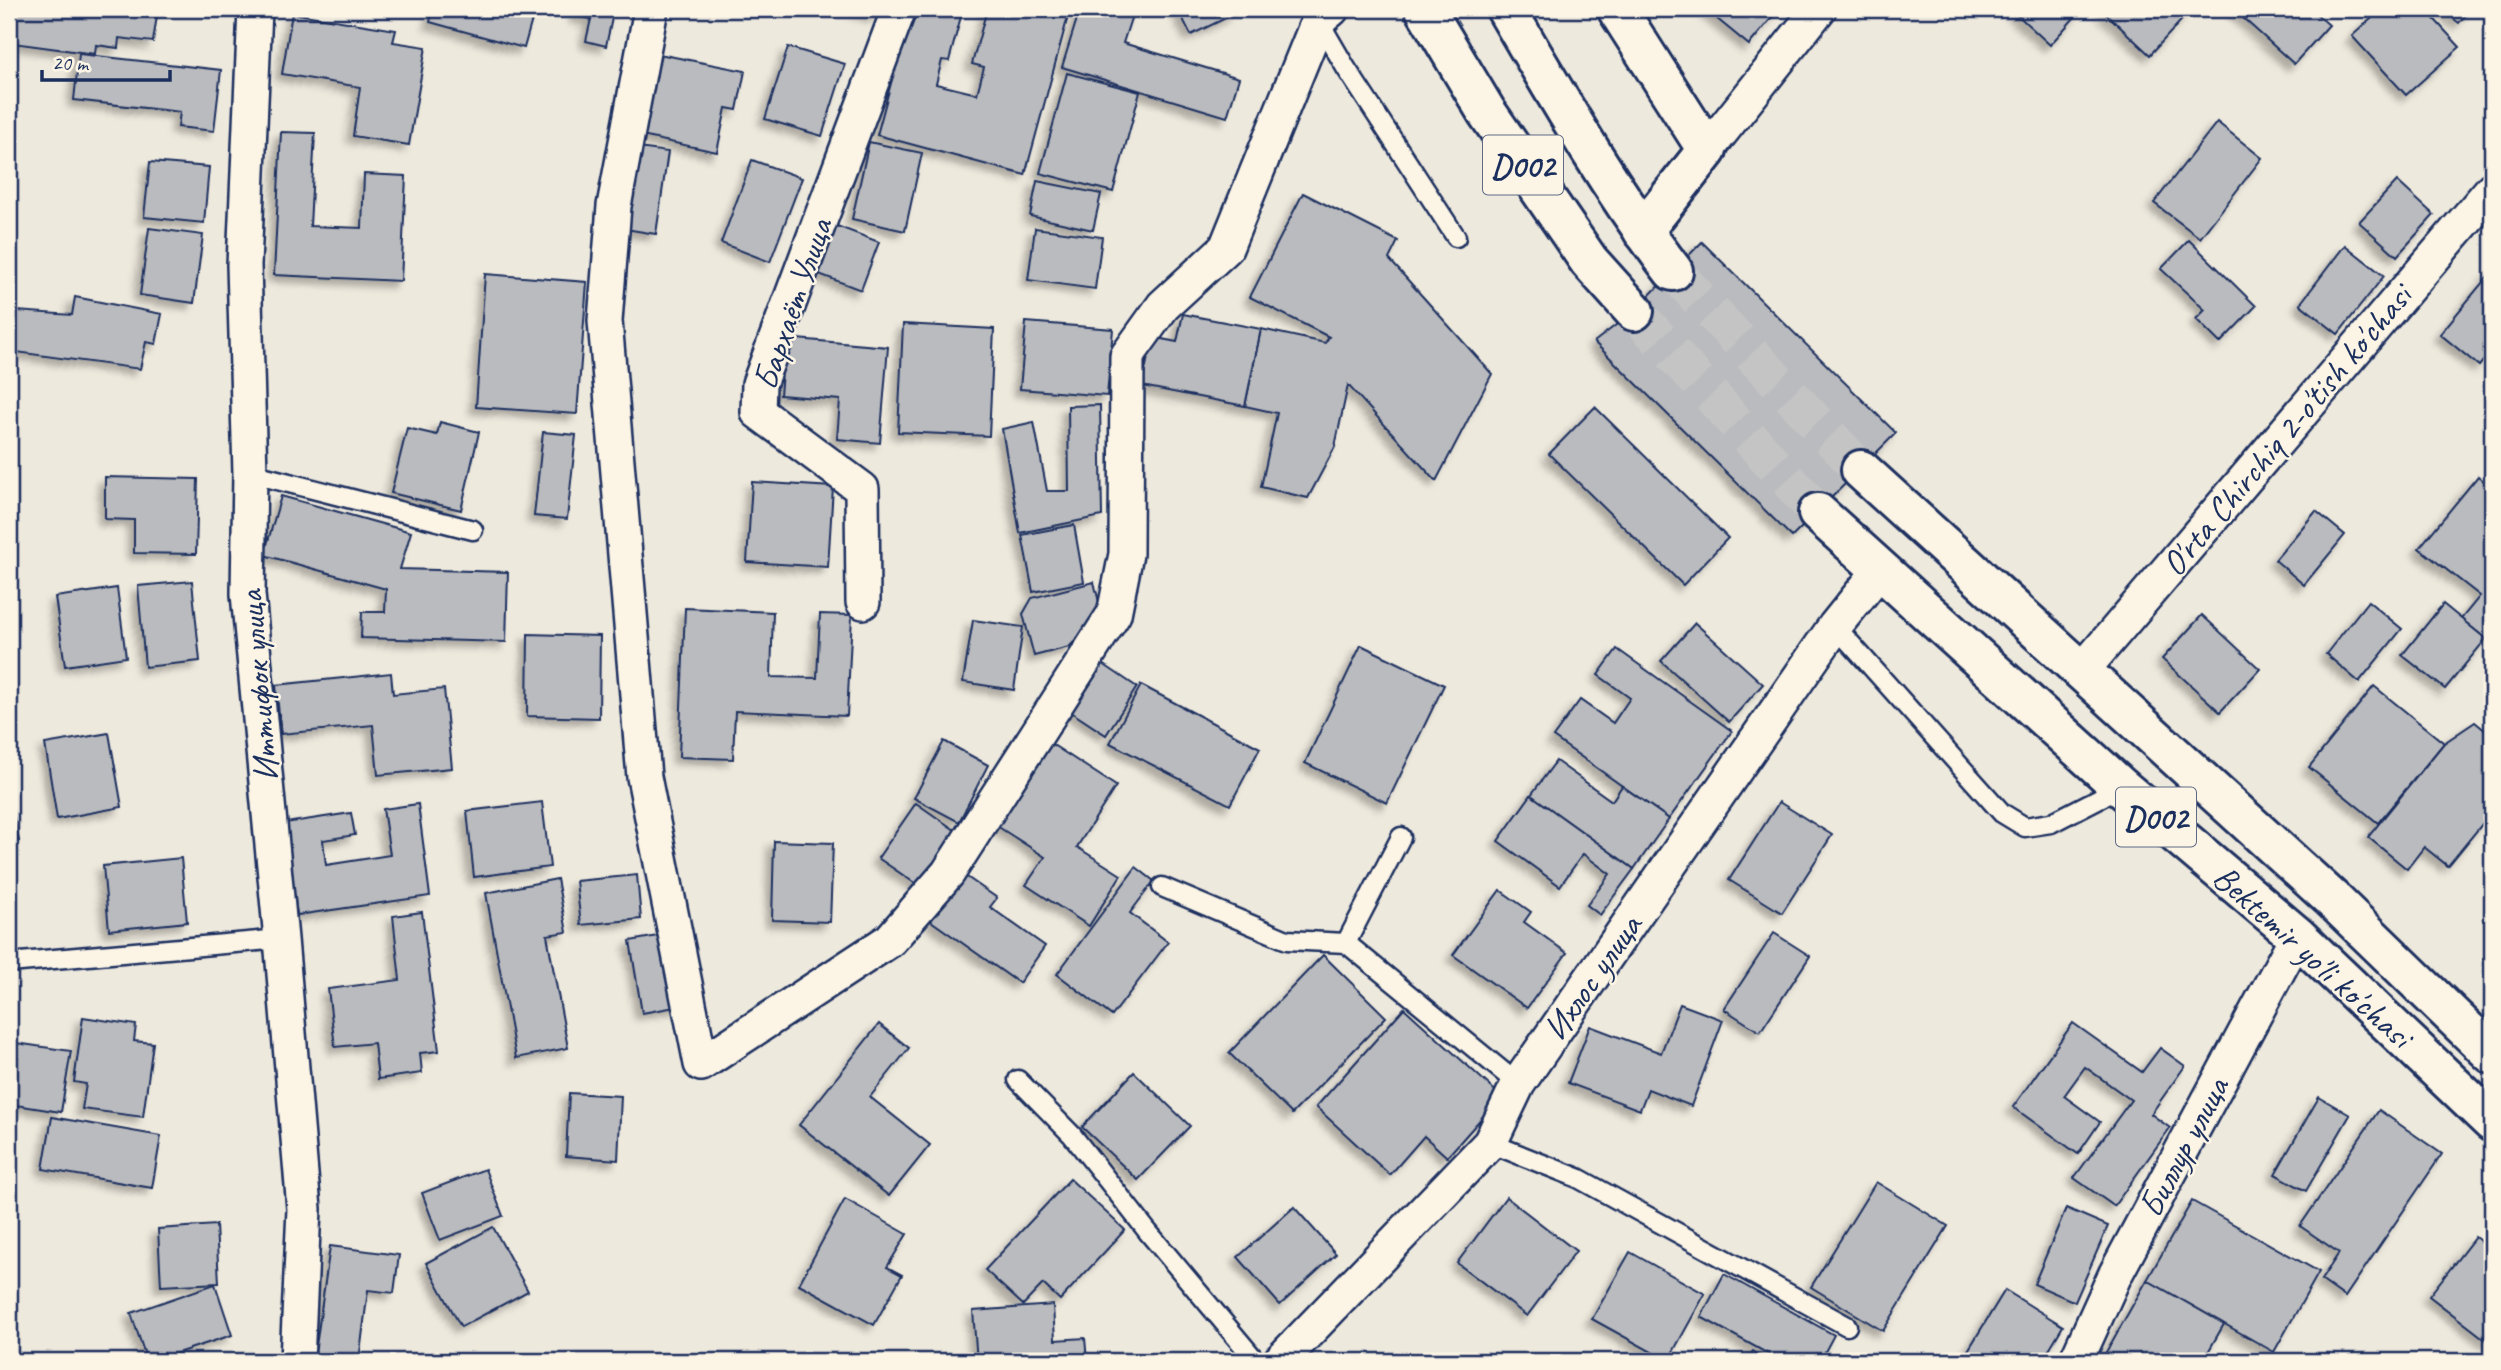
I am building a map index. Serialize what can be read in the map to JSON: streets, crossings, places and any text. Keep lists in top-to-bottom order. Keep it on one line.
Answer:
{"streets":{"main road":["D002","Bektemir yo'li ko'chasi"],"street":["Бархаёт Улица","O'rta Chirchiq 2-o'tish ko'chasi","Иттифок улица","Ихлос улица","Биллур улица"]},"crossings":[["O'rta Chirchiq 2-o'tish ko'chasi","Bektemir yo'li ko'chasi"],["Bektemir yo'li ko'chasi","Ихлос улица"],["Bektemir yo'li ko'chasi","Биллур улица"]],"scale_bar":"20 m"}
